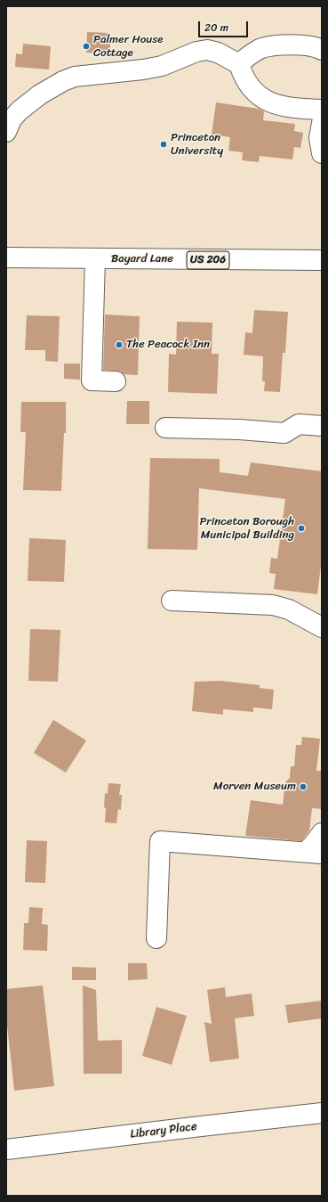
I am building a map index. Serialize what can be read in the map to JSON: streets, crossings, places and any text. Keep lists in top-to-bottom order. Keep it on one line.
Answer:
{"streets":{"main road":["Bayard Lane","US 206","Library Place"]},"places":["Palmer House Cottage","Princeton University","The Peacock Inn","Princeton Borough Municipal Building","Morven Museum"],"scale_bar":"20 m"}
